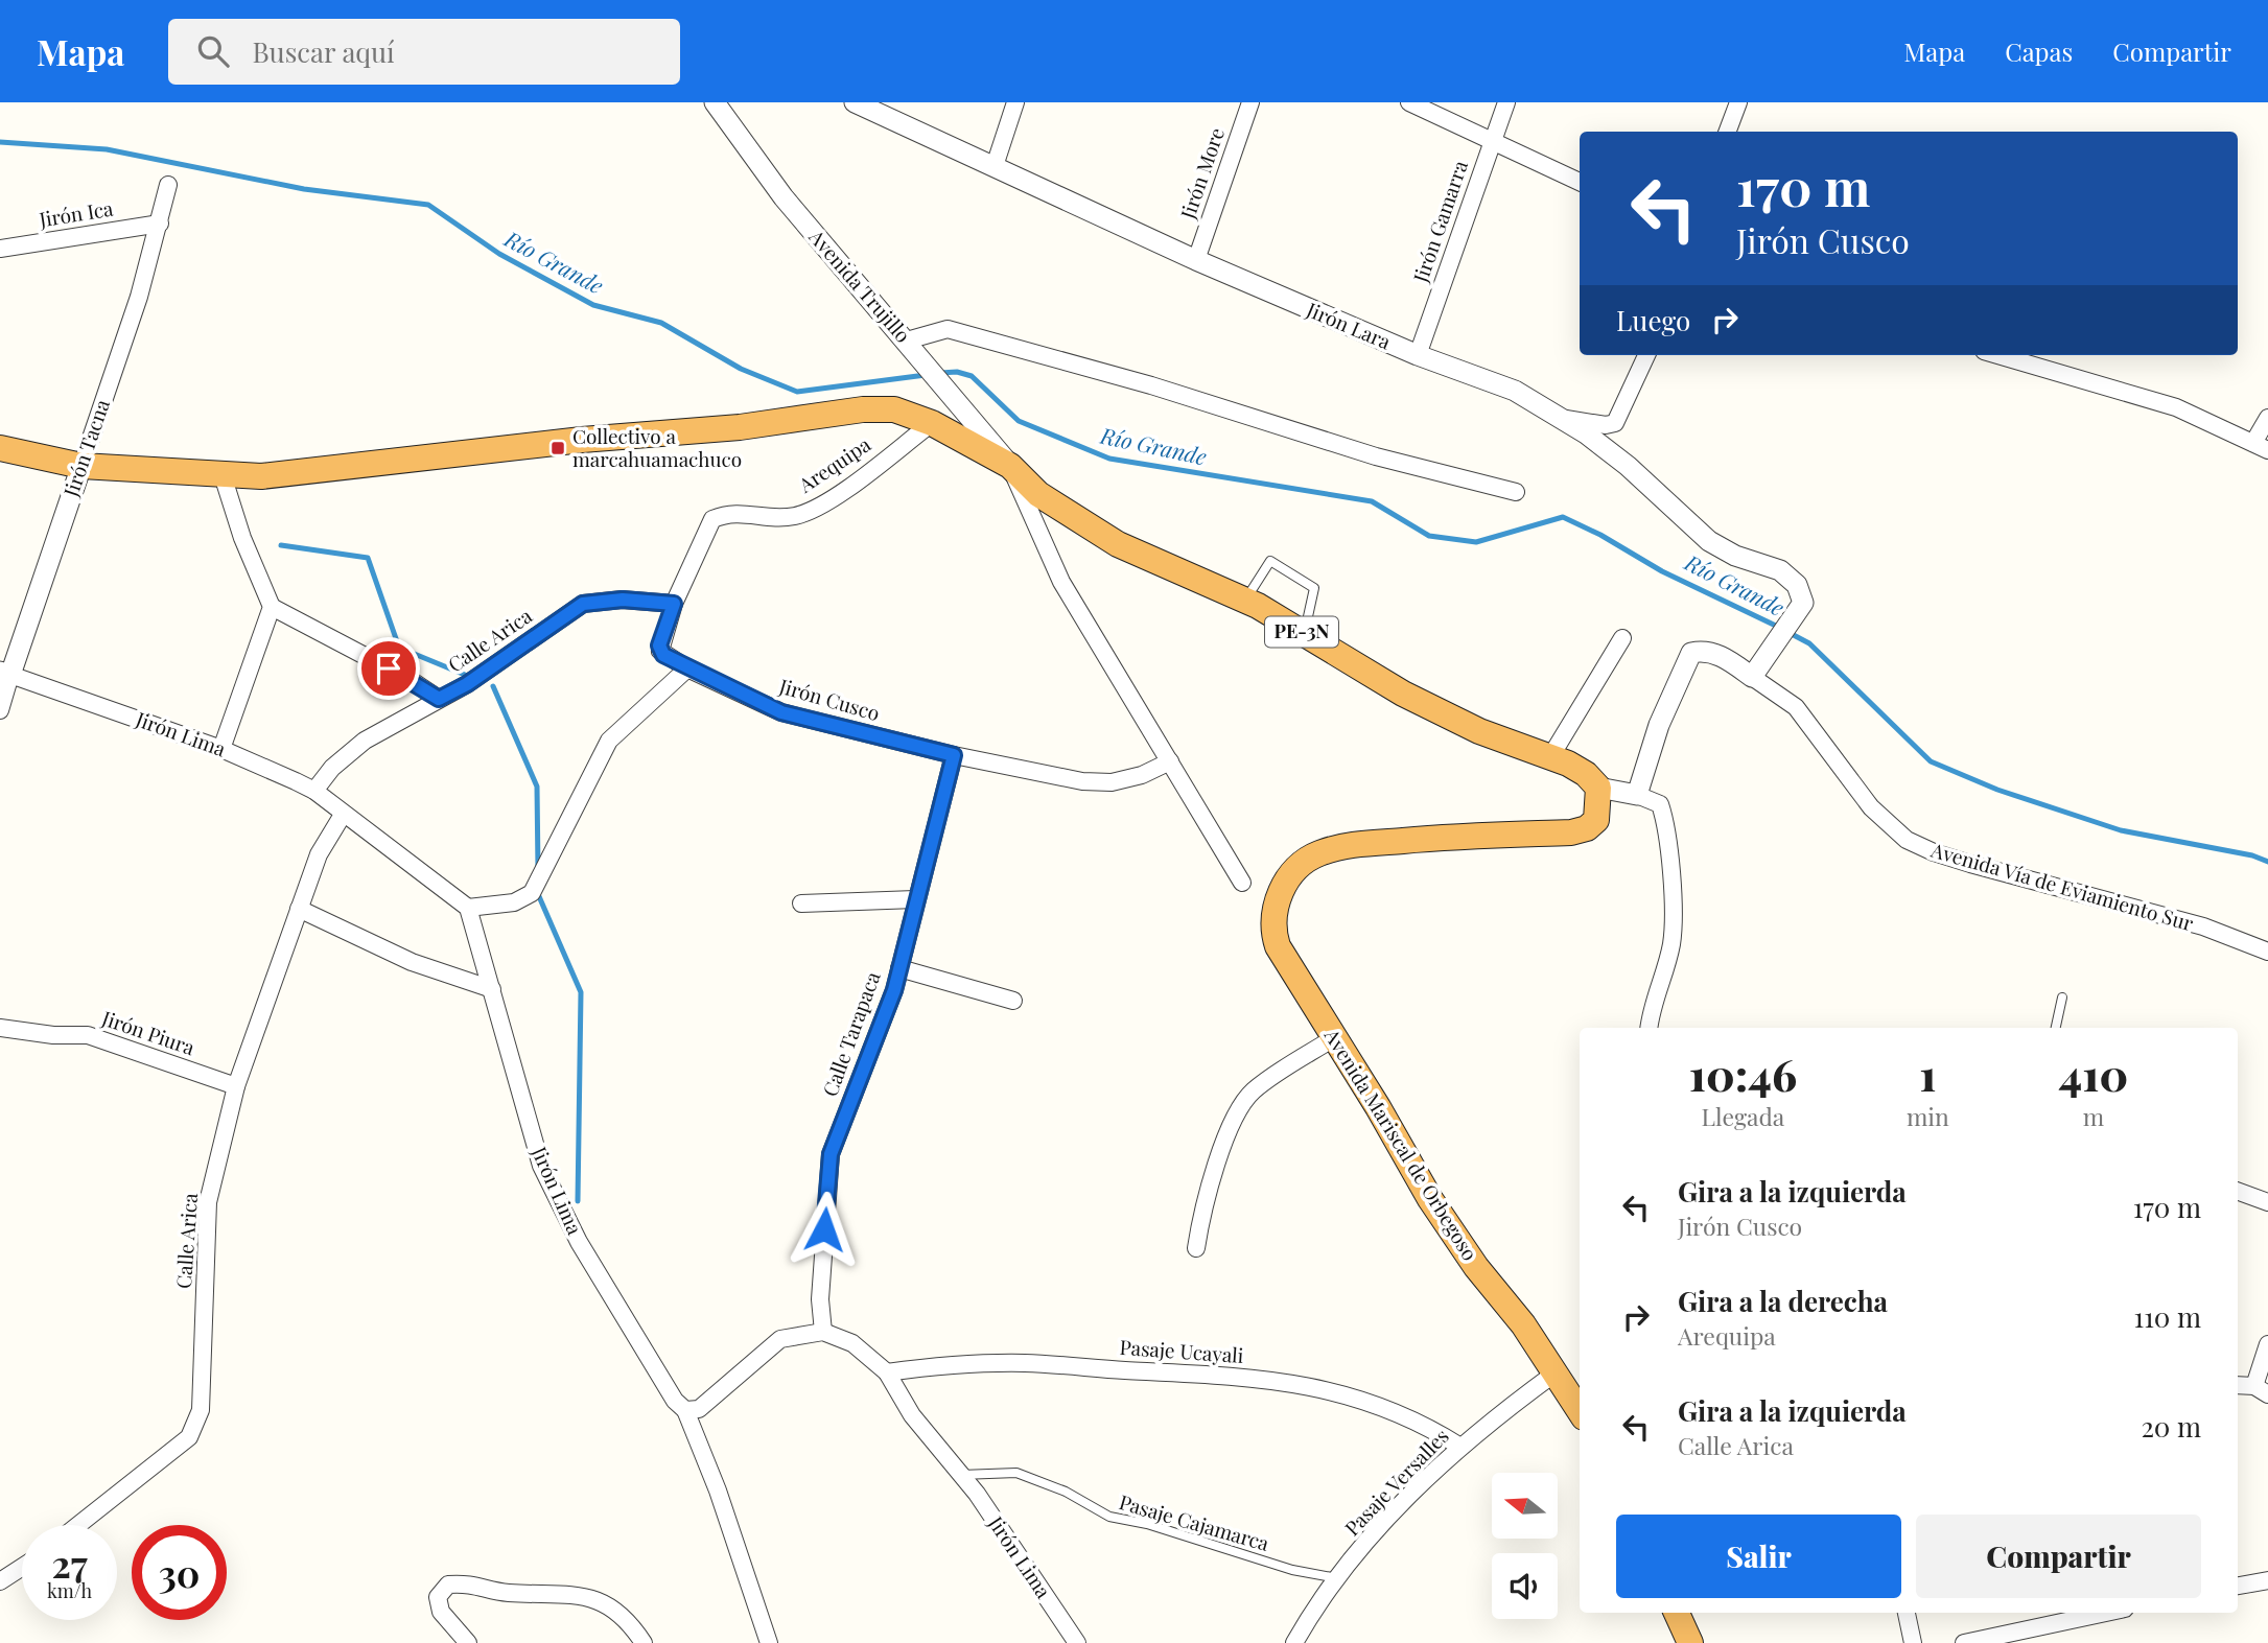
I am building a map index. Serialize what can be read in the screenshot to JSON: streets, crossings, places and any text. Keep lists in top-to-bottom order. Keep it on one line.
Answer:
{"streets":{"highway":["PE-3N","Avenida Mariscal de Orbegoso"],"street":["Jirón More","Jirón Ica","Jirón Gamarra","Avenida Trujillo","Jirón Lara","Jirón Tacna","Arequipa","Calle Arica","Jirón Cusco","Jirón Lima","Avenida Vía de Eviamiento Sur","Jirón Piura","Calle Tarapaca","Pasaje Ucayali","Pasaje Versalles"],"lane":["Pasaje Cajamarca"]},"crossings":[["Jirón More","Jirón Lara"],["Jirón Ica","Jirón Tacna"],["Jirón Gamarra","Jirón Lara"],["Avenida Trujillo","PE-3N"],["Jirón Lara","Avenida Vía de Eviamiento Sur"],["Jirón Tacna","Jirón Lima"],["Arequipa","Calle Arica"],["Arequipa","Jirón Cusco"],["PE-3N","Avenida Mariscal de Orbegoso"],["Calle Arica","Jirón Lima"],["Calle Arica","Jirón Piura"],["Jirón Cusco","Calle Tarapaca"],["Jirón Lima","Calle Tarapaca"],["Jirón Lima","Pasaje Ucayali"],["Jirón Lima","Pasaje Cajamarca"],["Avenida Mariscal de Orbegoso","Pasaje Versalles"],["Pasaje Ucayali","Pasaje Versalles"],["Pasaje Versalles","Pasaje Cajamarca"]],"water":["Río Grande"],"places":{"transit":["Collectivo a marcahuamachuco"]},"north":"left","page":{"header":"Mapa","search":"Buscar aquí","nav":["Mapa","Capas","Compartir"],"turn":["170 m","Jirón Cusco"],"then":"Luego","eta":["10:46","Llegada","1","min","410","m"],"list":[{"name":"Gira a la izquierda","note":"Jirón Cusco","value":"170 m"},{"name":"Gira a la derecha","note":"Arequipa","value":"110 m"},{"name":"Gira a la izquierda","note":"Calle Arica","value":"20 m"}],"buttons":["Salir","Compartir"],"speed":"27 km/h","limit":"30"}}
